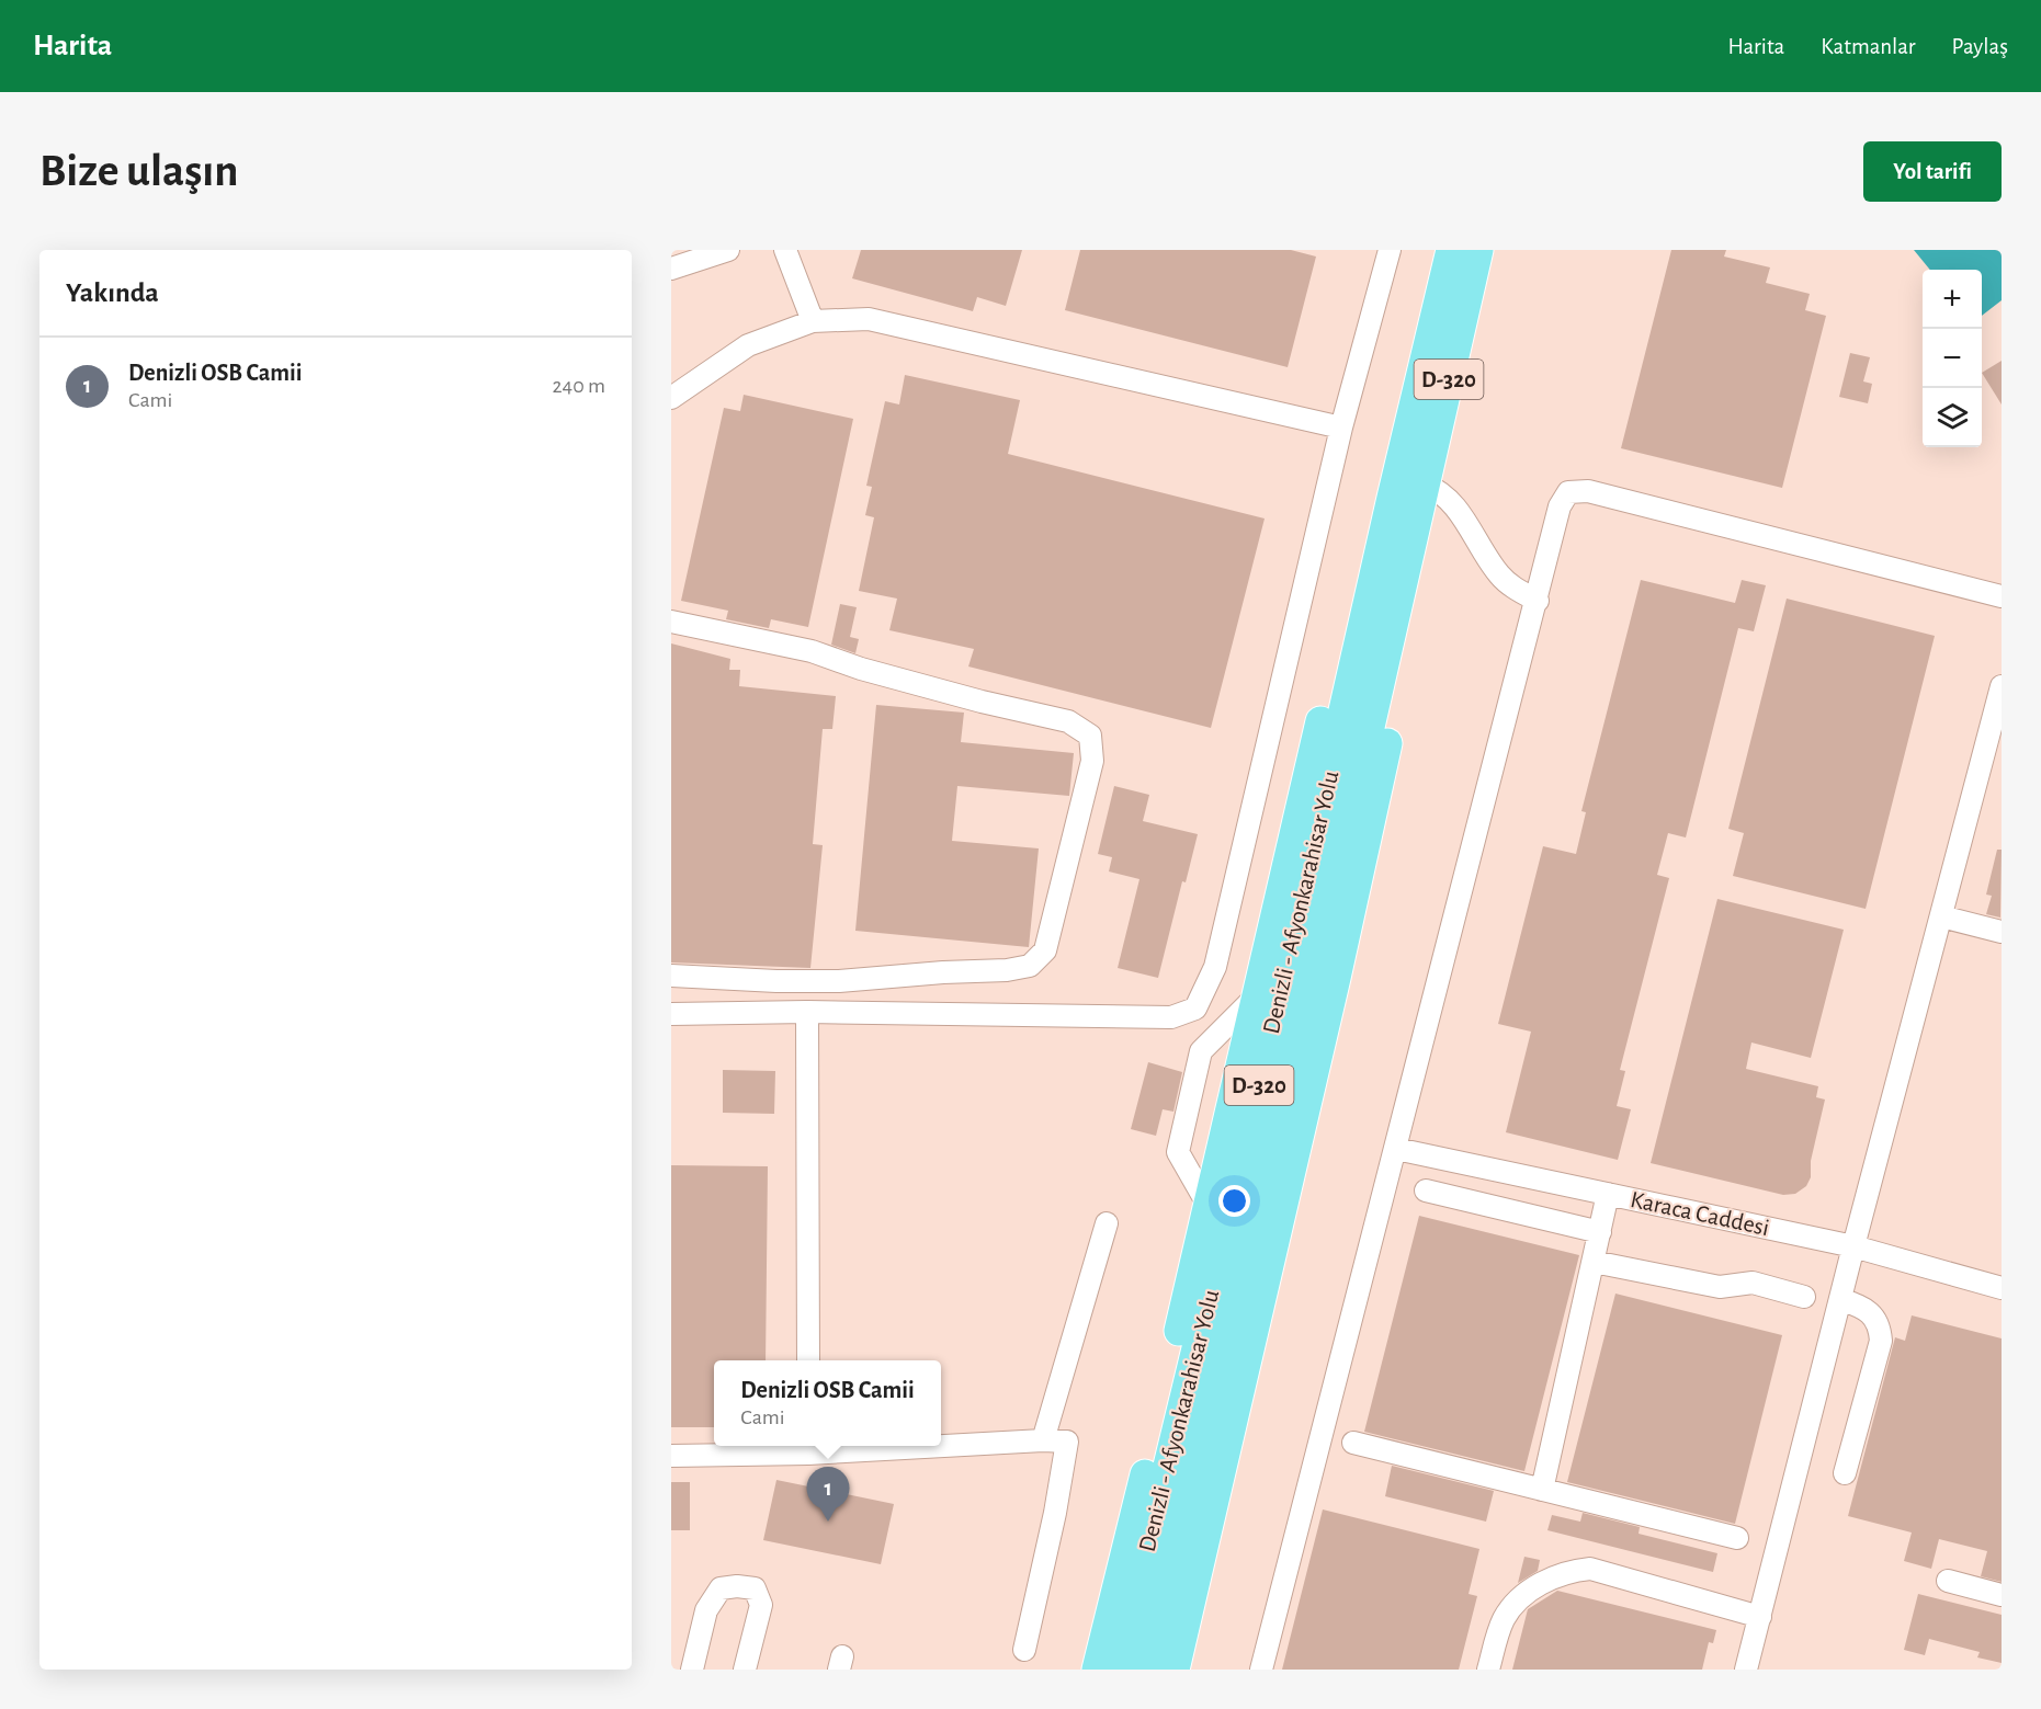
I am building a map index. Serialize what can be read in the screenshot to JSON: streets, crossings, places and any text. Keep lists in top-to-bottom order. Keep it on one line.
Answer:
{"streets":{"highway":["D-320","Denizli - Afyonkarahisar Yolu"],"street":["Karaca Caddesi"]},"page":{"header":"Harita","nav":["Harita","Katmanlar","Paylaş"],"buttons":"Yol tarifi","title":"Bize ulaşın","heading":"Yakında","map_buttons":["+","−"],"list":[{"mark":"1","name":"Denizli OSB Camii","note":"Cami","value":"240 m"}],"popup":["Denizli OSB Camii","Cami"],"pins":"1"}}
